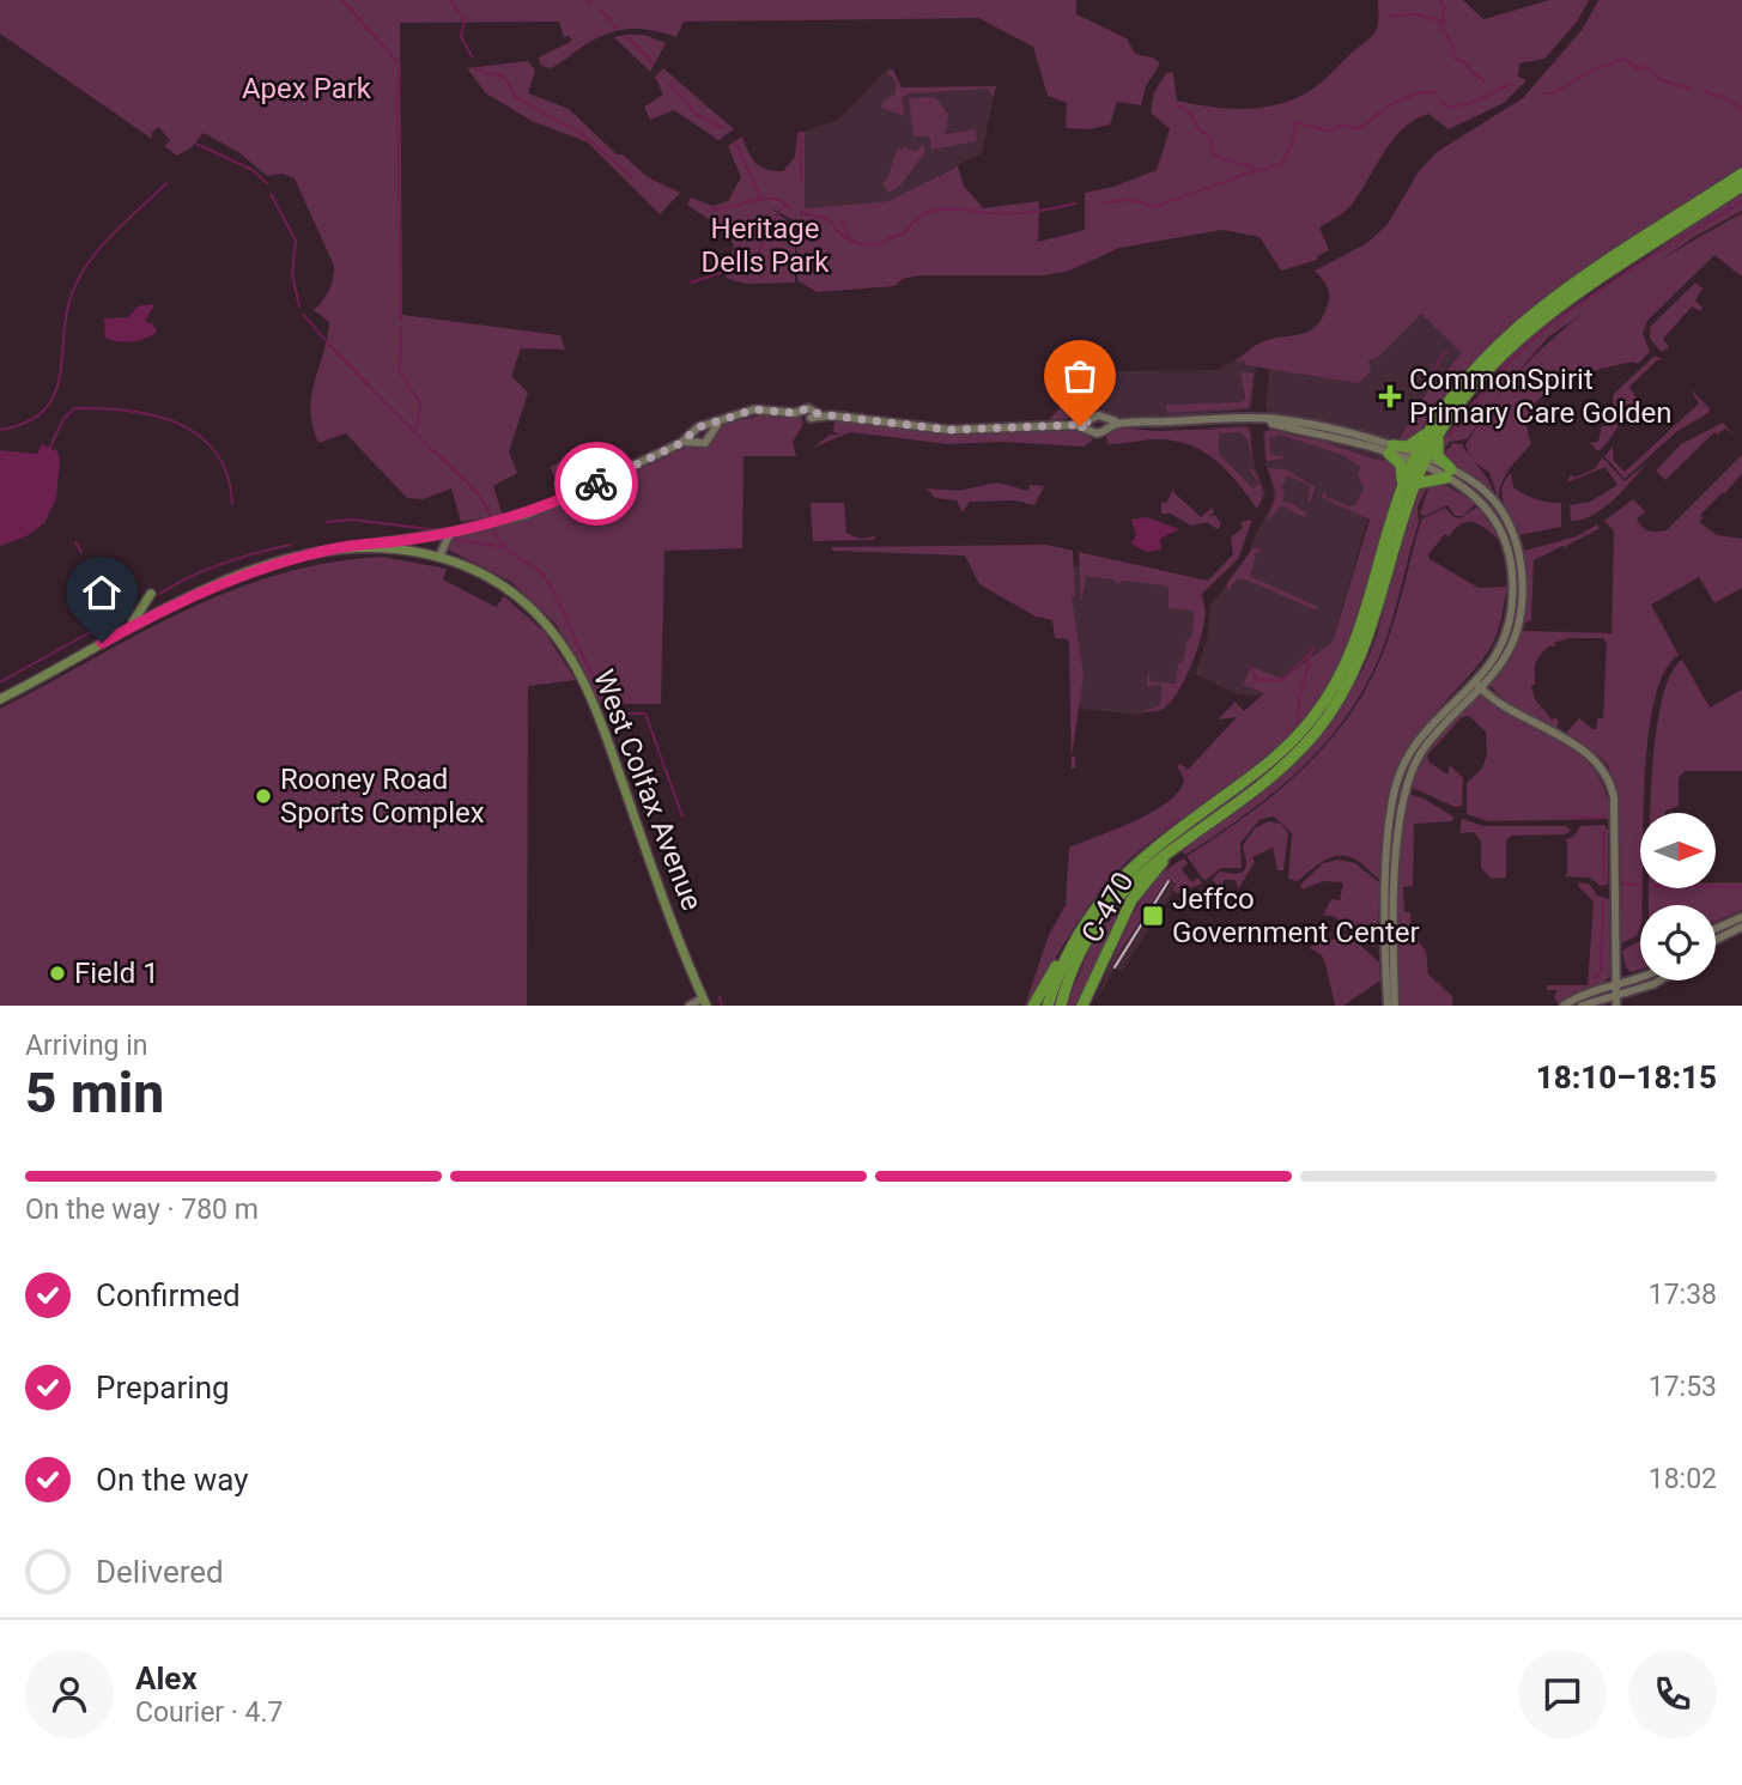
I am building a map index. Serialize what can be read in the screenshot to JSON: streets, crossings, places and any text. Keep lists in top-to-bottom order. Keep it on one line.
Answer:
{"streets":{"highway":["C-470"],"main road":["West Colfax Avenue"]},"parks":["Apex Park","Heritage Dells Park"],"places":{"health":["CommonSpirit Primary Care Golden"],"other":["Rooney Road Sports Complex","Field 1"],"transit":["Jeffco Government Center"]},"north":"right","page":{"heading":["5 min","Arriving in","18:10–18:15"],"panel":["Alex","Courier · 4.7"],"bar":"On the way · 780 m","list":[["Confirmed","17:38"],["Preparing","17:53"],["On the way","18:02"],"Delivered"]}}
